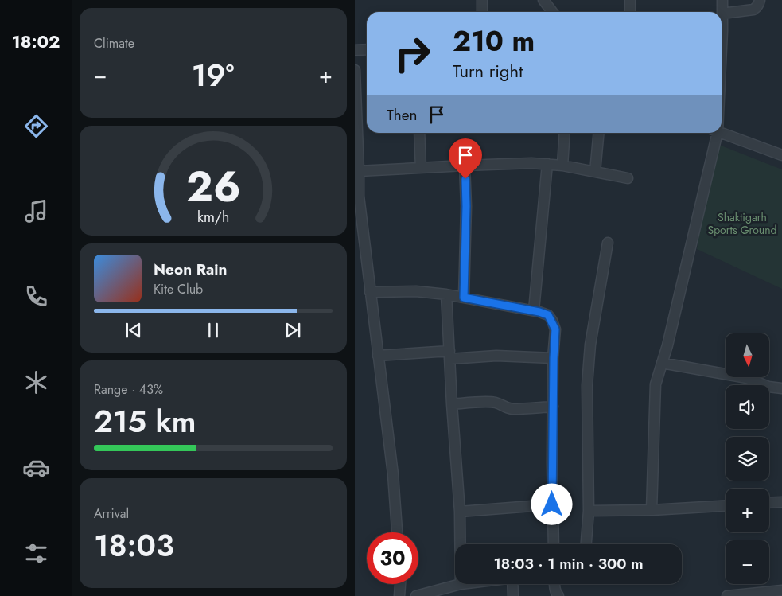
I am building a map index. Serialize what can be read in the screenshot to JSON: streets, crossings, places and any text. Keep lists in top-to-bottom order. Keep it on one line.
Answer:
{"parks":["Shaktigarh Sports Ground"],"north":"bottom","page":{"tabs":"18:02","tile":["Climate",["Range · 43%","215 km"],["Arrival","18:03"]],"turn":["210 m","Turn right"],"heat":["−","19°","+"],"then":"Then","song":["Neon Rain","Kite Club"],"map_buttons":["+","−"],"limit":"30","trip":"18:03 · 1 min · 300 m","gauge":["26","km/h"]}}
